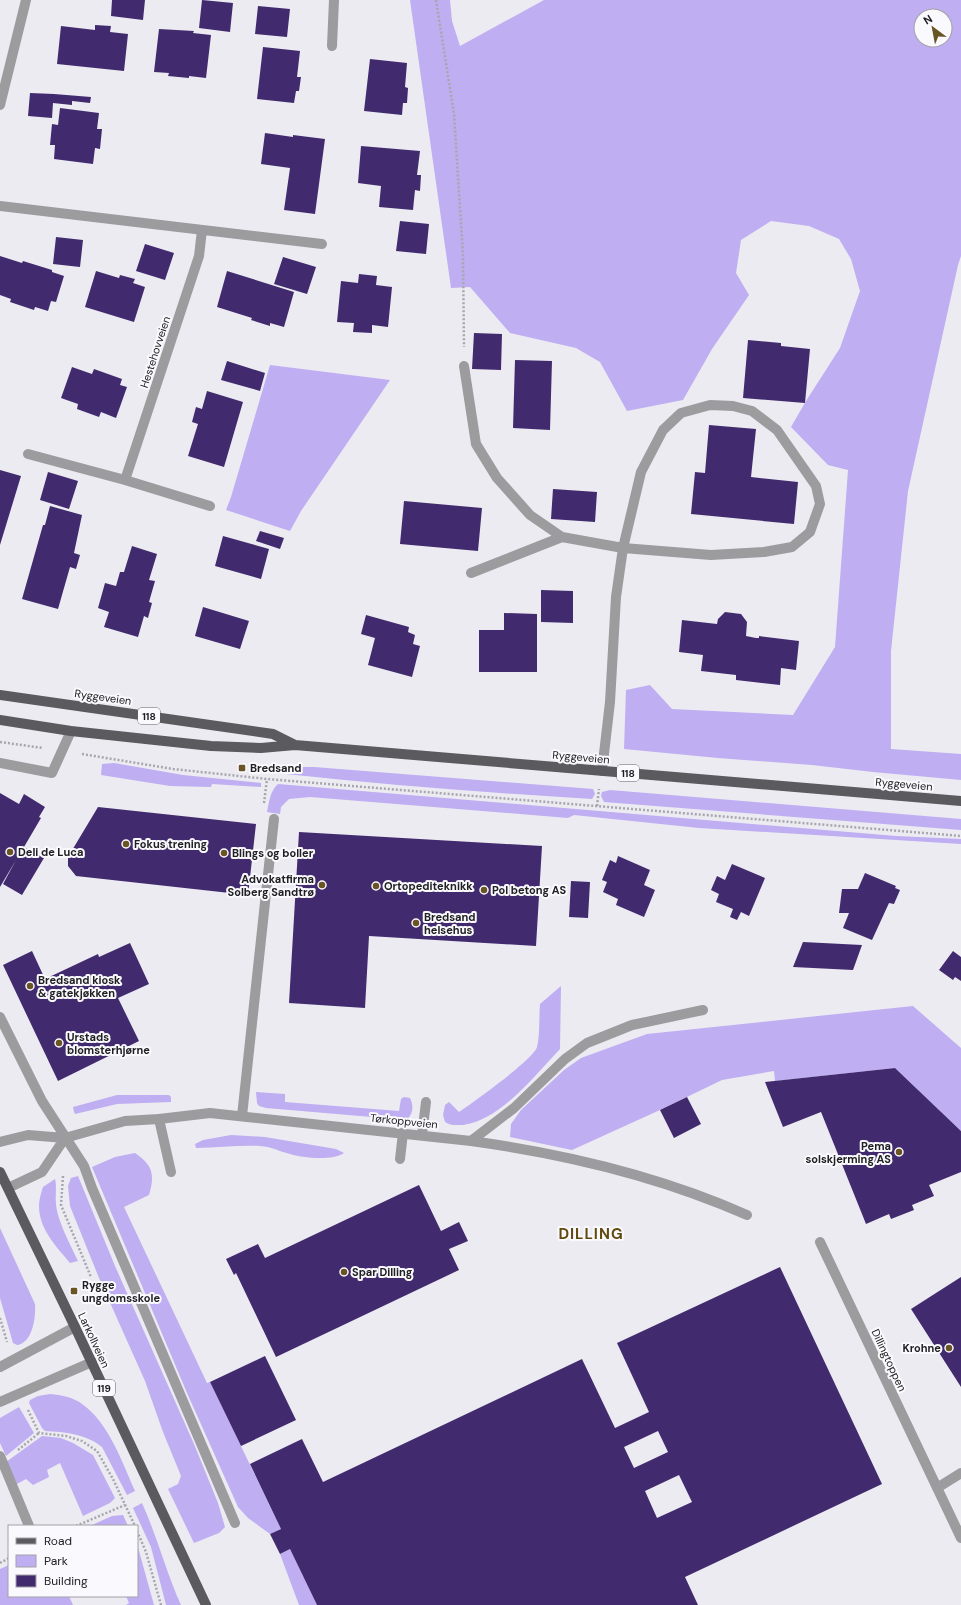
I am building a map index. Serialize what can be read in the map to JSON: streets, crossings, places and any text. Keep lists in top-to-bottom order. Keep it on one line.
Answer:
{"streets":{"main road":["Ryggeveien","118","Larkollveien","119"],"street":["Hestehovveien","Tørkoppveien","Dillingtoppen"]},"districts":["DILLING"],"places":{"transit":["Bredsand","Rygge ungdomsskole"],"other":["Fokus trening","Deli de Luca","Blings og boller","Advokatfirma Solberg Sandtrø","Ortopediteknikk","Pol betong AS","Bredsand helsehus","Bredsand kiosk & gatekjøkken","Urstads blomsterhjørne","Pema solskjerming AS","Spar Dilling","Krohne"]},"legend":["Road","Park","Building"],"north":"top left"}
